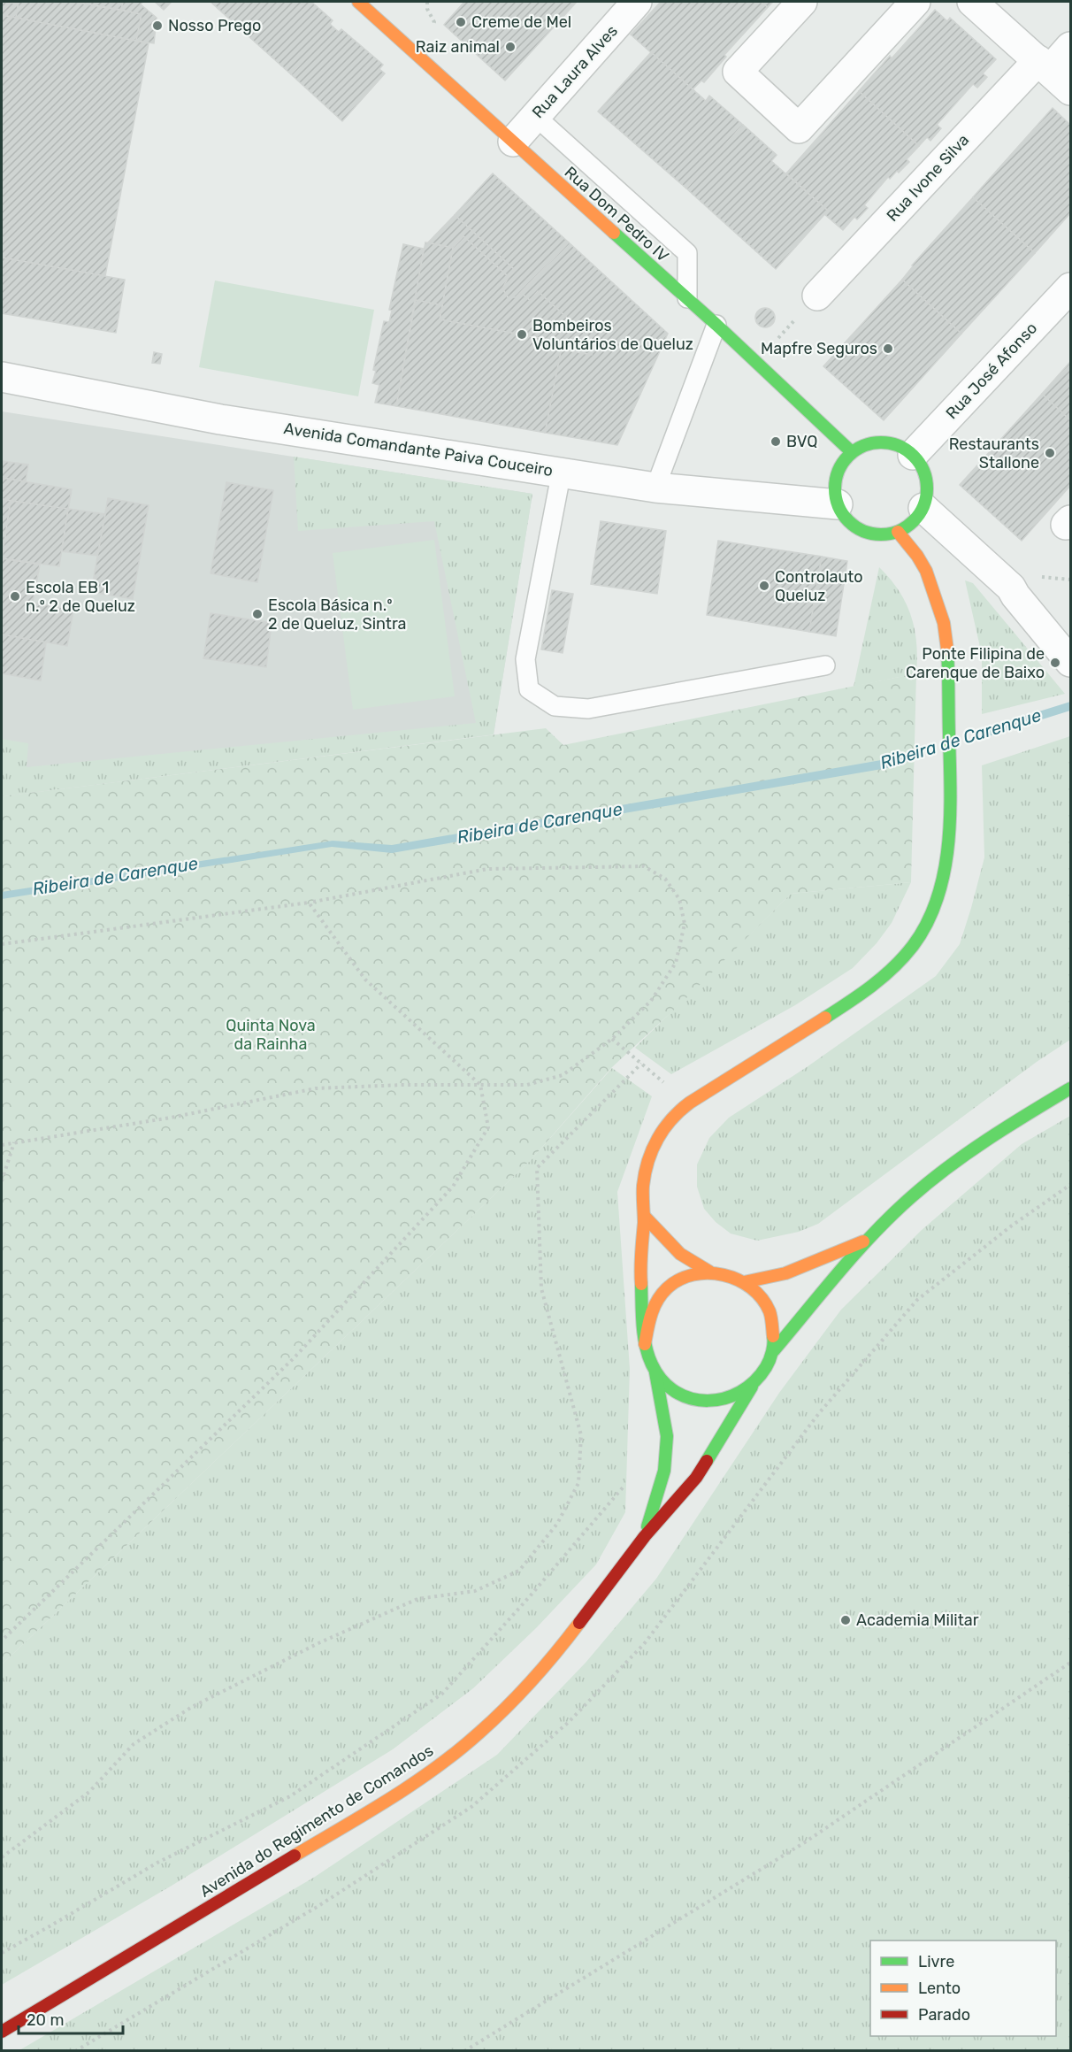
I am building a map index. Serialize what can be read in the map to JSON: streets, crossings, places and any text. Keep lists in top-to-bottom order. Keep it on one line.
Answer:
{"streets":{"main road":["Rua Dom Pedro IV","Avenida do Regimento de Comandos"],"street":["Rua Laura Alves","Rua Ivone Silva","Rua José Afonso","Avenida Comandante Paiva Couceiro"]},"crossings":[["Rua Laura Alves","Rua Dom Pedro IV"],["Rua Dom Pedro IV","Rua José Afonso"],["Rua Dom Pedro IV","Avenida Comandante Paiva Couceiro"],["Rua José Afonso","Avenida Comandante Paiva Couceiro"]],"water":["Ribeira de Carenque"],"parks":["Quinta Nova da Rainha"],"places":["Creme de Mel","Nosso Prego","Raiz animal","Bombeiros Voluntários de Queluz","Mapfre Seguros","BVQ","Restaurants Stallone","Controlauto Queluz","Escola EB 1 n.º 2 de Queluz","Escola Básica n.º 2 de Queluz, Sintra","Ponte Filipina de Carenque de Baixo","Academia Militar"],"legend":["Livre","Lento","Parado"],"scale_bar":"20 m"}
